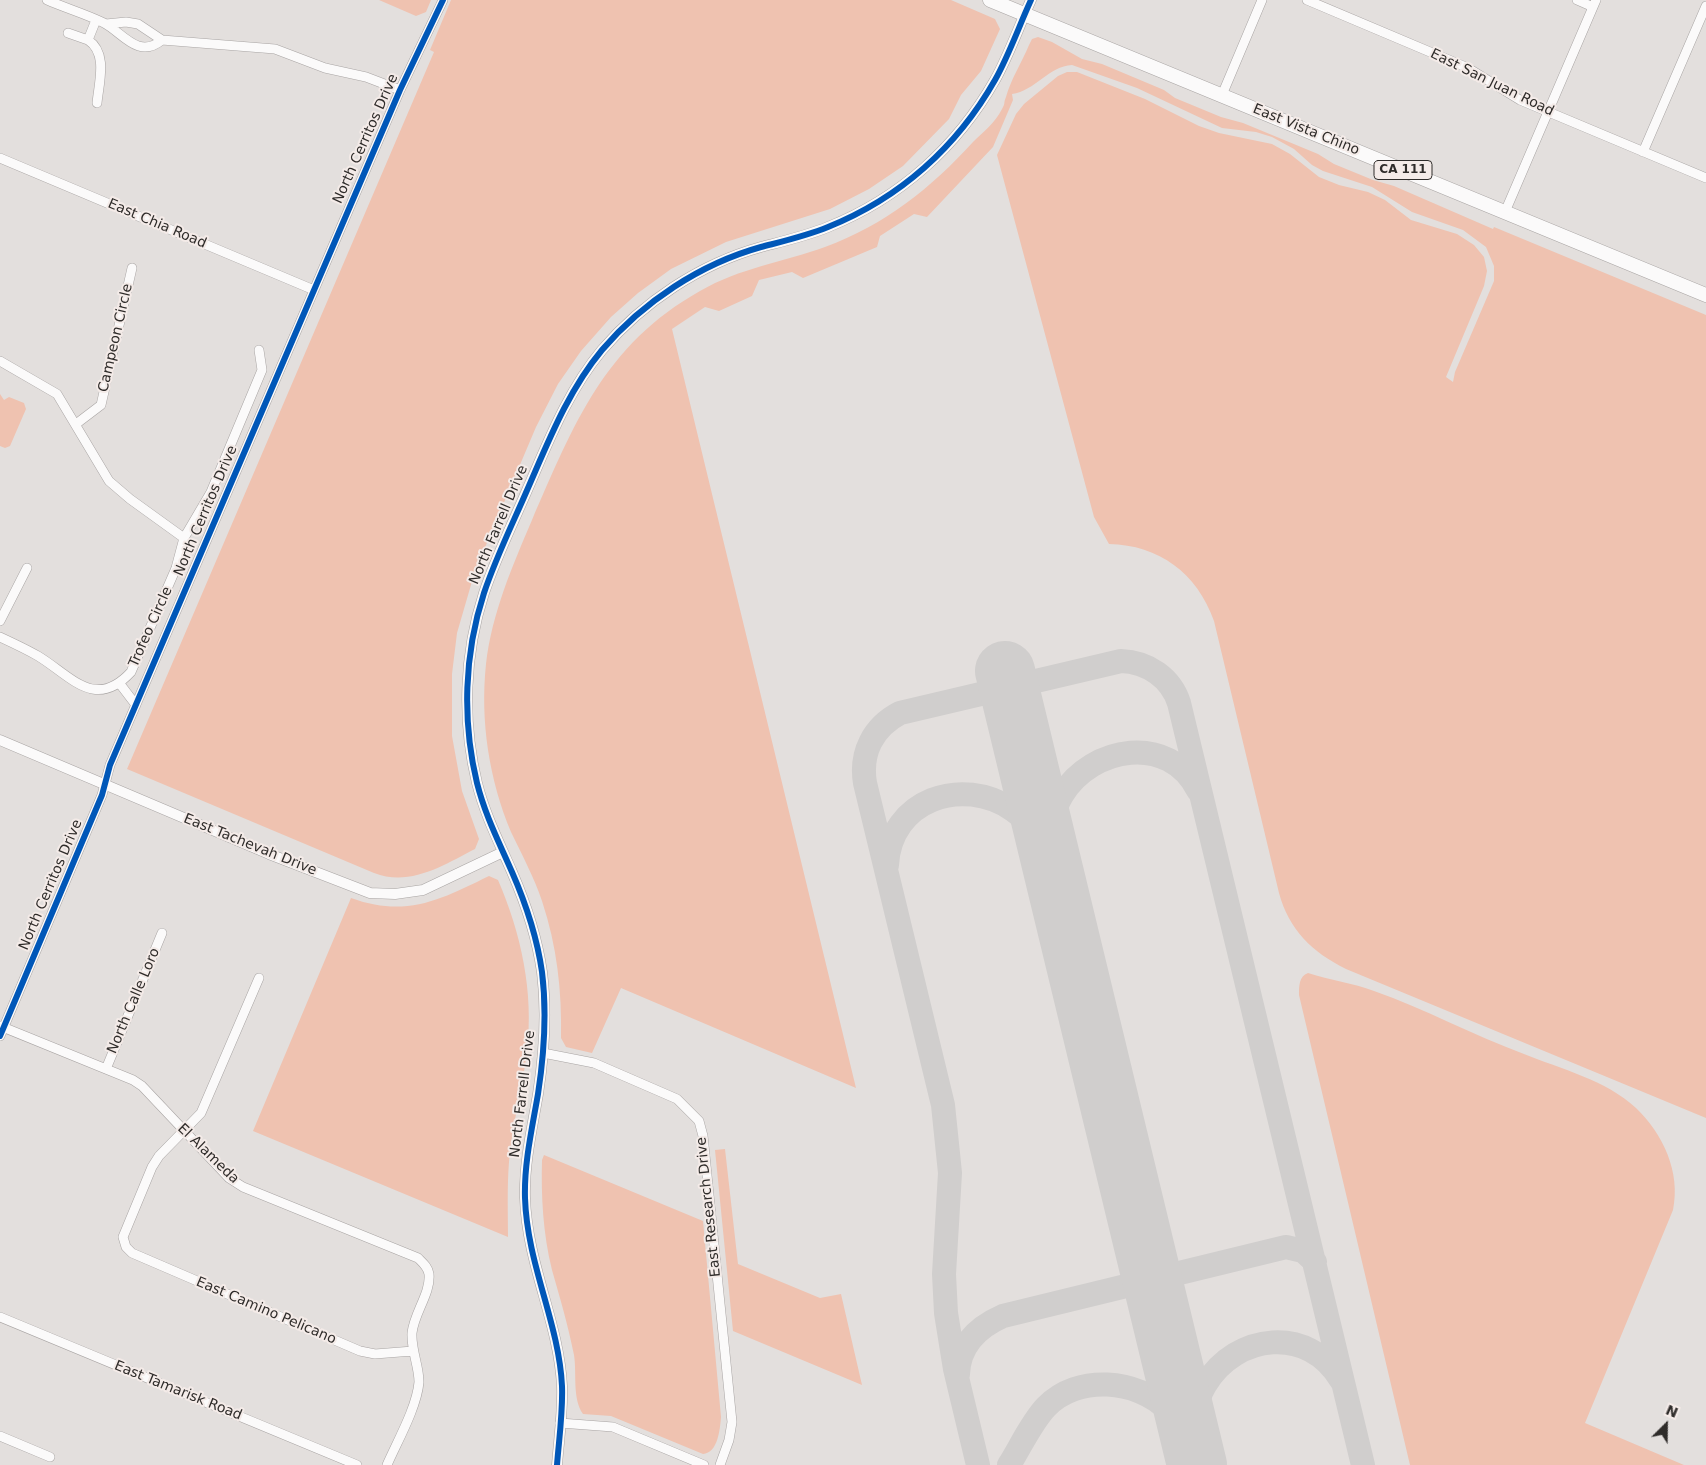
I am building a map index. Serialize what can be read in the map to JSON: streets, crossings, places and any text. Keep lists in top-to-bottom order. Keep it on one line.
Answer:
{"streets":{"main road":["East Vista Chino","CA 111"],"street":["East San Juan Road","North Cerritos Drive","East Chia Road","Campeon Circle","North Farrell Drive","Trofeo Circle","East Tachevah Drive","North Calle Loro","El Alameda","East Research Drive","East Camino Pelicano","East Tamarisk Road"]},"crossings":[["East Vista Chino","North Farrell Drive"],["North Cerritos Drive","East Chia Road"],["North Cerritos Drive","East Tachevah Drive"],["North Cerritos Drive","El Alameda"],["North Farrell Drive","East Tachevah Drive"],["North Farrell Drive","East Research Drive"],["North Calle Loro","El Alameda"],["El Alameda","East Camino Pelicano"]],"north":"top right"}
